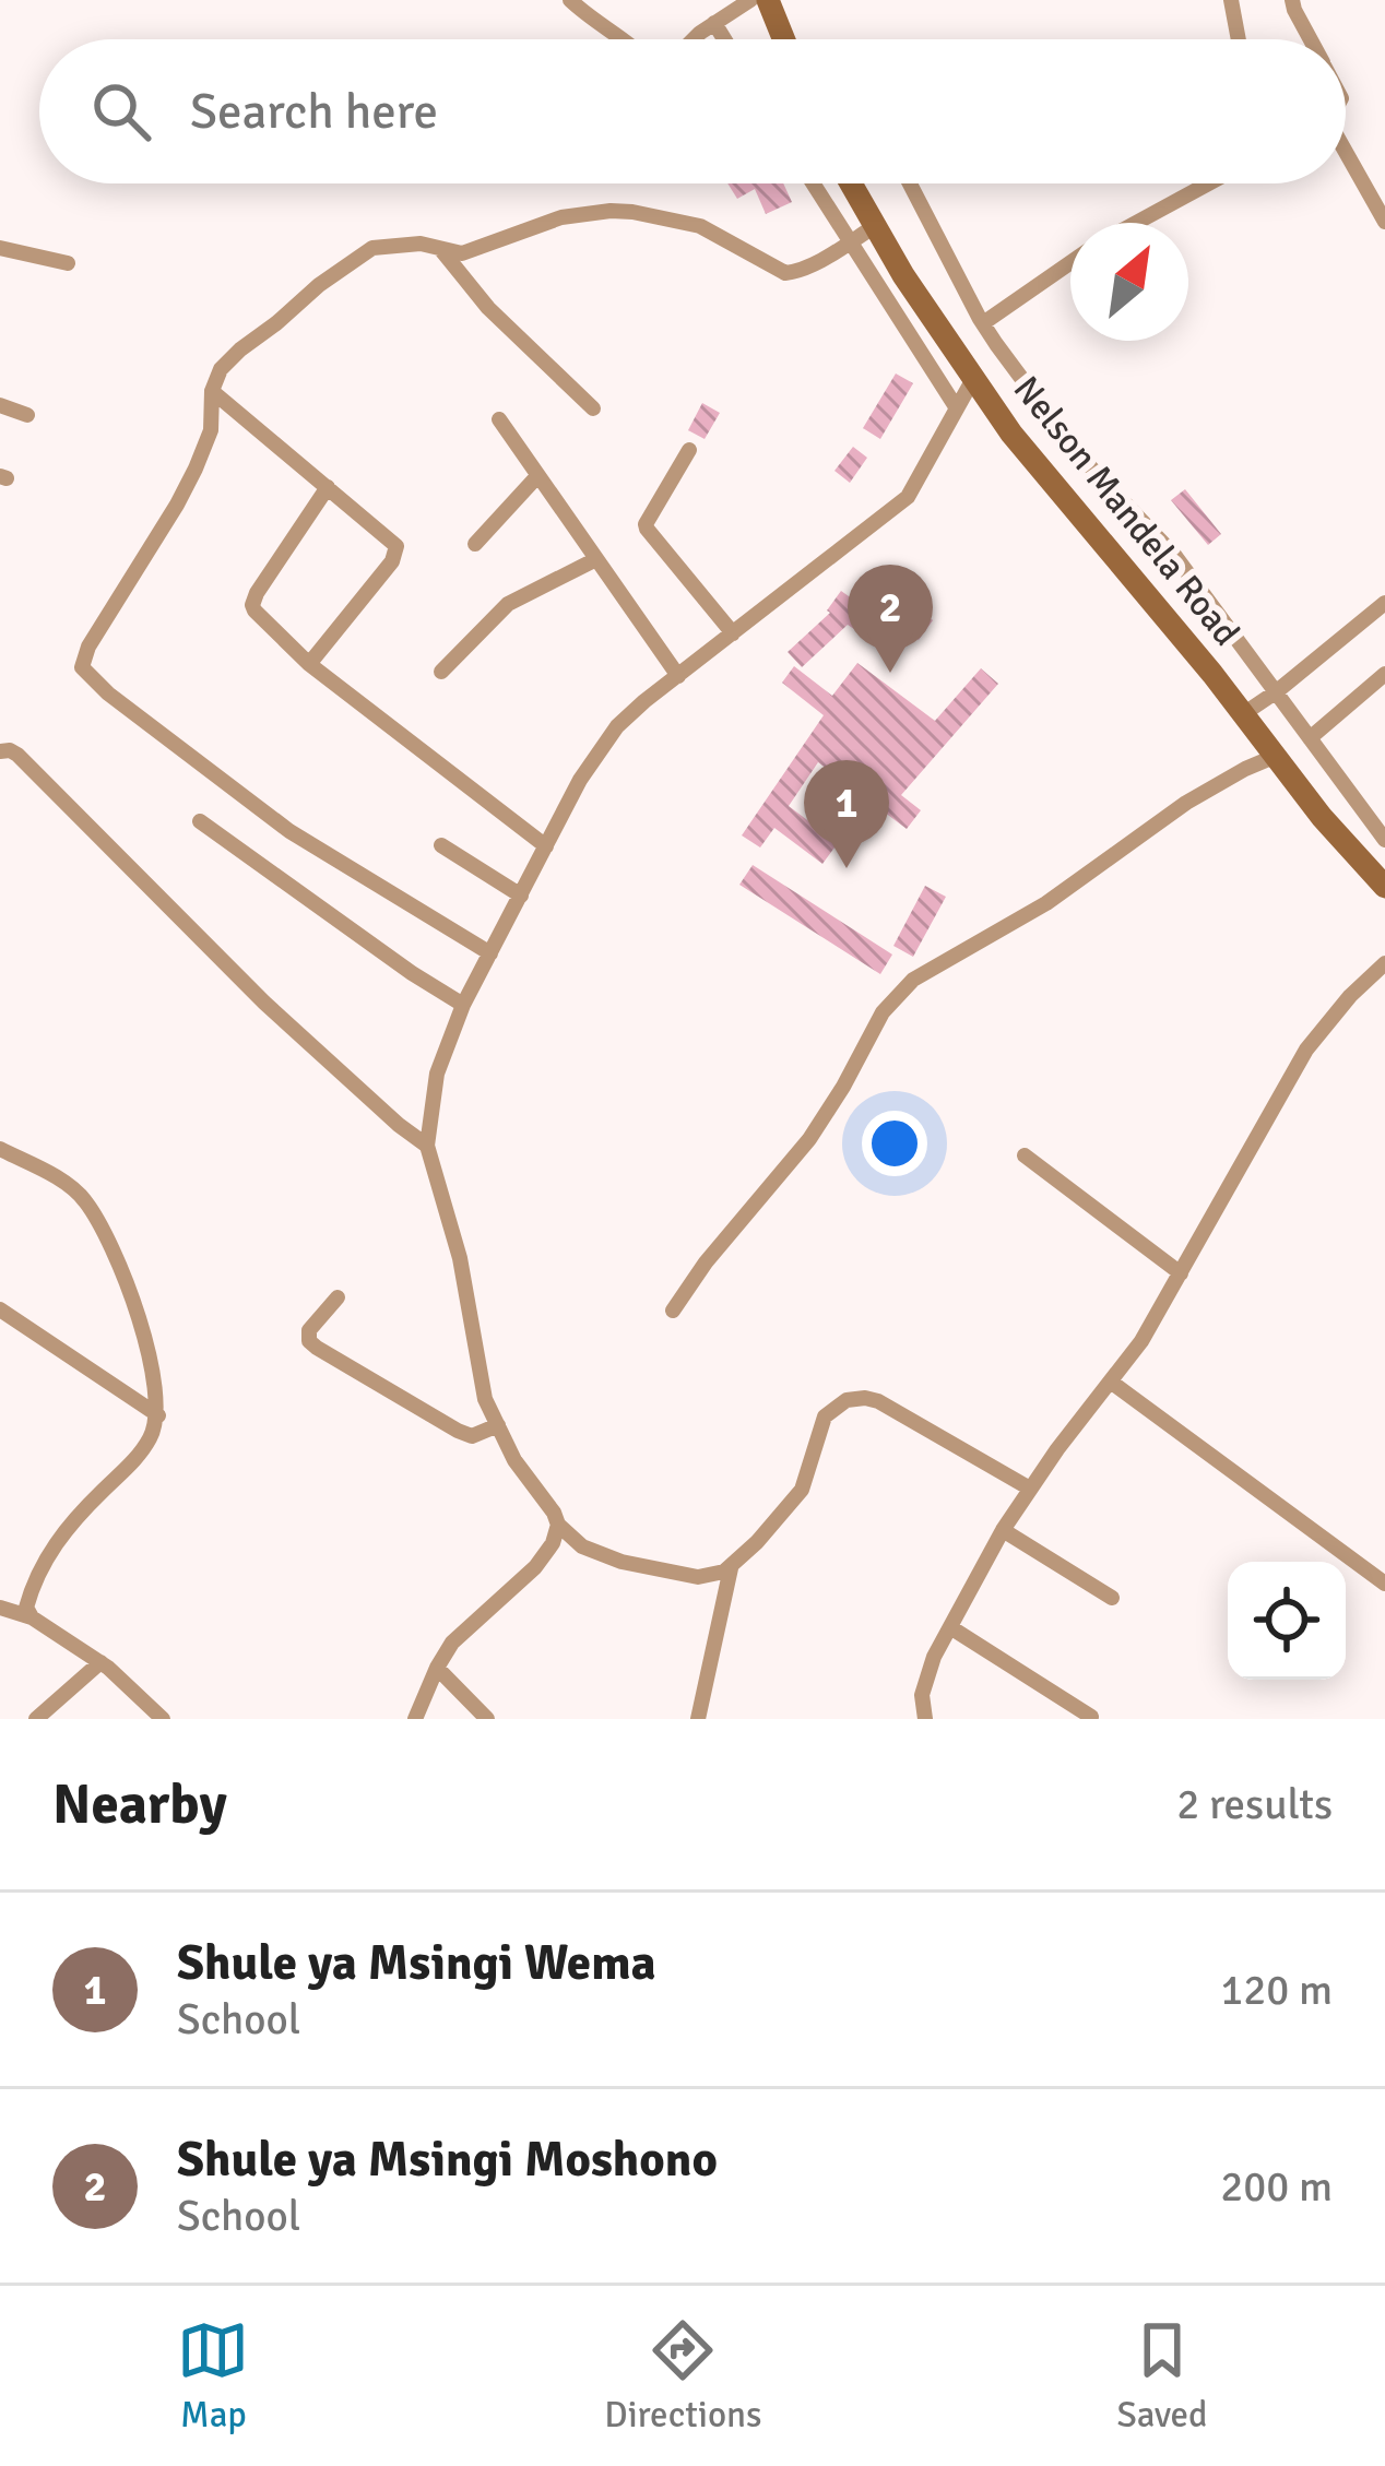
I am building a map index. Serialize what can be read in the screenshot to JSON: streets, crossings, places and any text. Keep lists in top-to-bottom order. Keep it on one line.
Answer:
{"streets":{"main road":["Nelson Mandela Road"]},"north":"top right","page":{"search":"Search here","pins":["2","1"],"heading":["Nearby","2 results"],"list":[{"mark":"1","name":"Shule ya Msingi Wema","note":"School","value":"120 m"},{"mark":"2","name":"Shule ya Msingi Moshono","note":"School","value":"200 m"}],"nav":["Map","Directions","Saved"]}}
